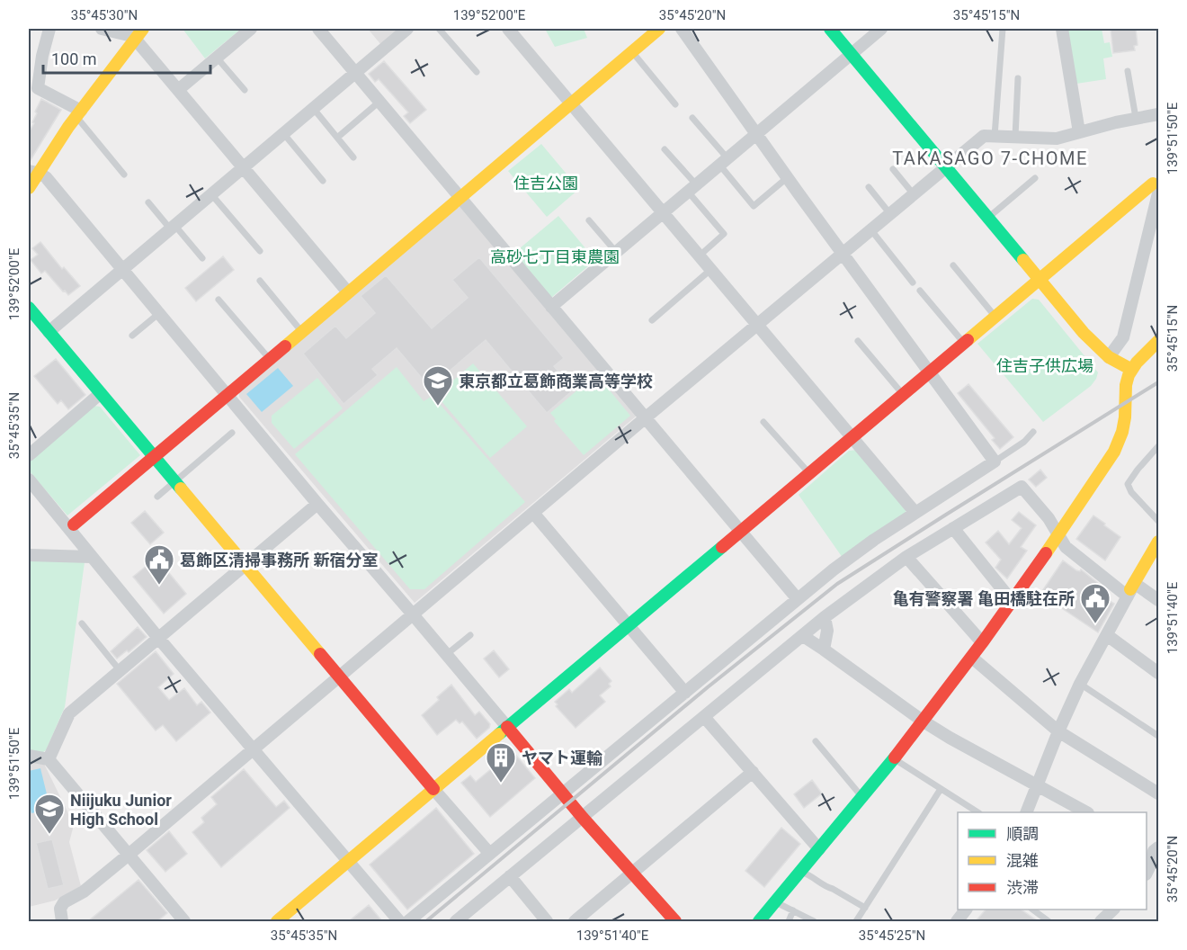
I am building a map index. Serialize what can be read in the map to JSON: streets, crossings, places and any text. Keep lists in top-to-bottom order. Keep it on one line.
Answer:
{"districts":["TAKASAGO 7-CHOME"],"parks":["住吉公園","高砂七丁目東農園","住吉子供広場"],"places":{"school or university":["東京都立葛飾商業高等学校","Niijuku Junior High School"],"public building":["葛飾区清掃事務所 新宿分室","亀有警察署 亀田橋駐在所"],"building":["ヤマト運輸"]},"legend":["順調","混雑","渋滞"],"scale_bar":"100 m","coordinates":["35°45'30\"N","139°52'00\"E","35°45'20\"N","35°45'15\"N","139°51'50\"E","35°45'35\"N","139°51'40\"E","35°45'25\"N"]}
